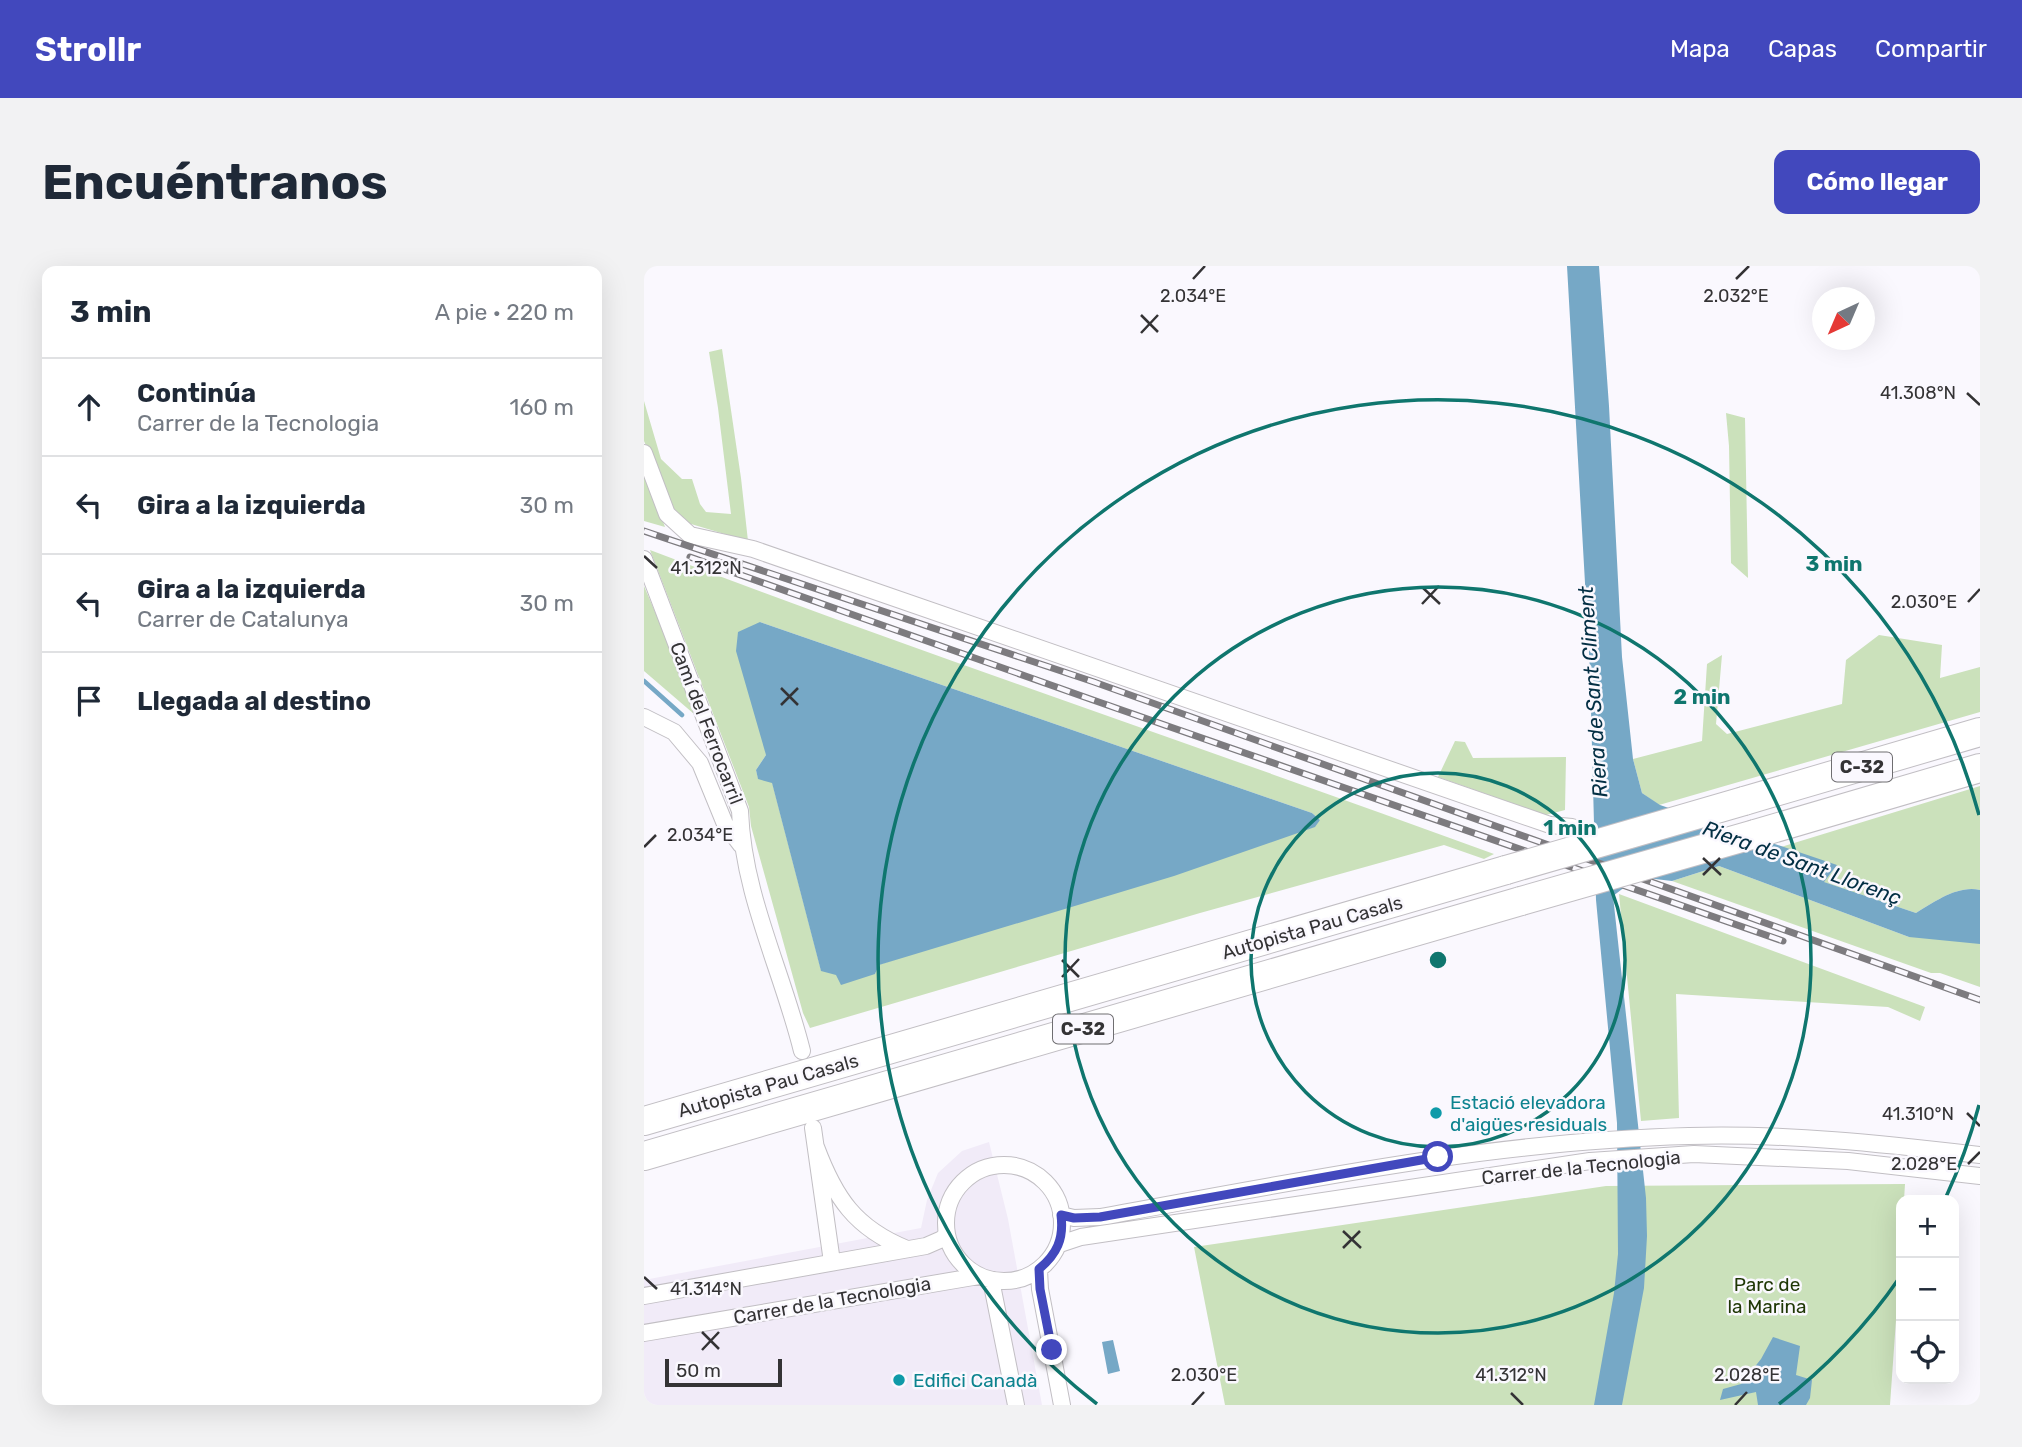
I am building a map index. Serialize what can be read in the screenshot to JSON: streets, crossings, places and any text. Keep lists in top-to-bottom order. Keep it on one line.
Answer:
{"streets":{"highway":["C-32","Autopista Pau Casals"],"street":["Camí del Ferrocarril","Carrer de la Tecnologia"]},"water":["Riera de Sant Climent","Riera de Sant Llorenç"],"parks":["Parc de la Marina"],"places":["Estació elevadora d'aigües residuals","Edifici Canadà"],"scale_bar":"50 m","north":"bottom left","page":{"header":"Strollr","nav":["Mapa","Capas","Compartir"],"buttons":"Cómo llegar","title":"Encuéntranos","heading":["3 min","A pie · 220 m"],"list":[["Continúa","Carrer de la Tecnologia","160 m"],["Gira a la izquierda","30 m"],["Gira a la izquierda","Carrer de Catalunya","30 m"],"Llegada al destino"],"map_buttons":["+","−"],"scale":"50 m"},"coordinates":["2.034°E","2.032°E","41.308°N","41.312°N","2.030°E","41.310°N","2.028°E","41.314°N"],"rings":["3 min","2 min","1 min"]}
